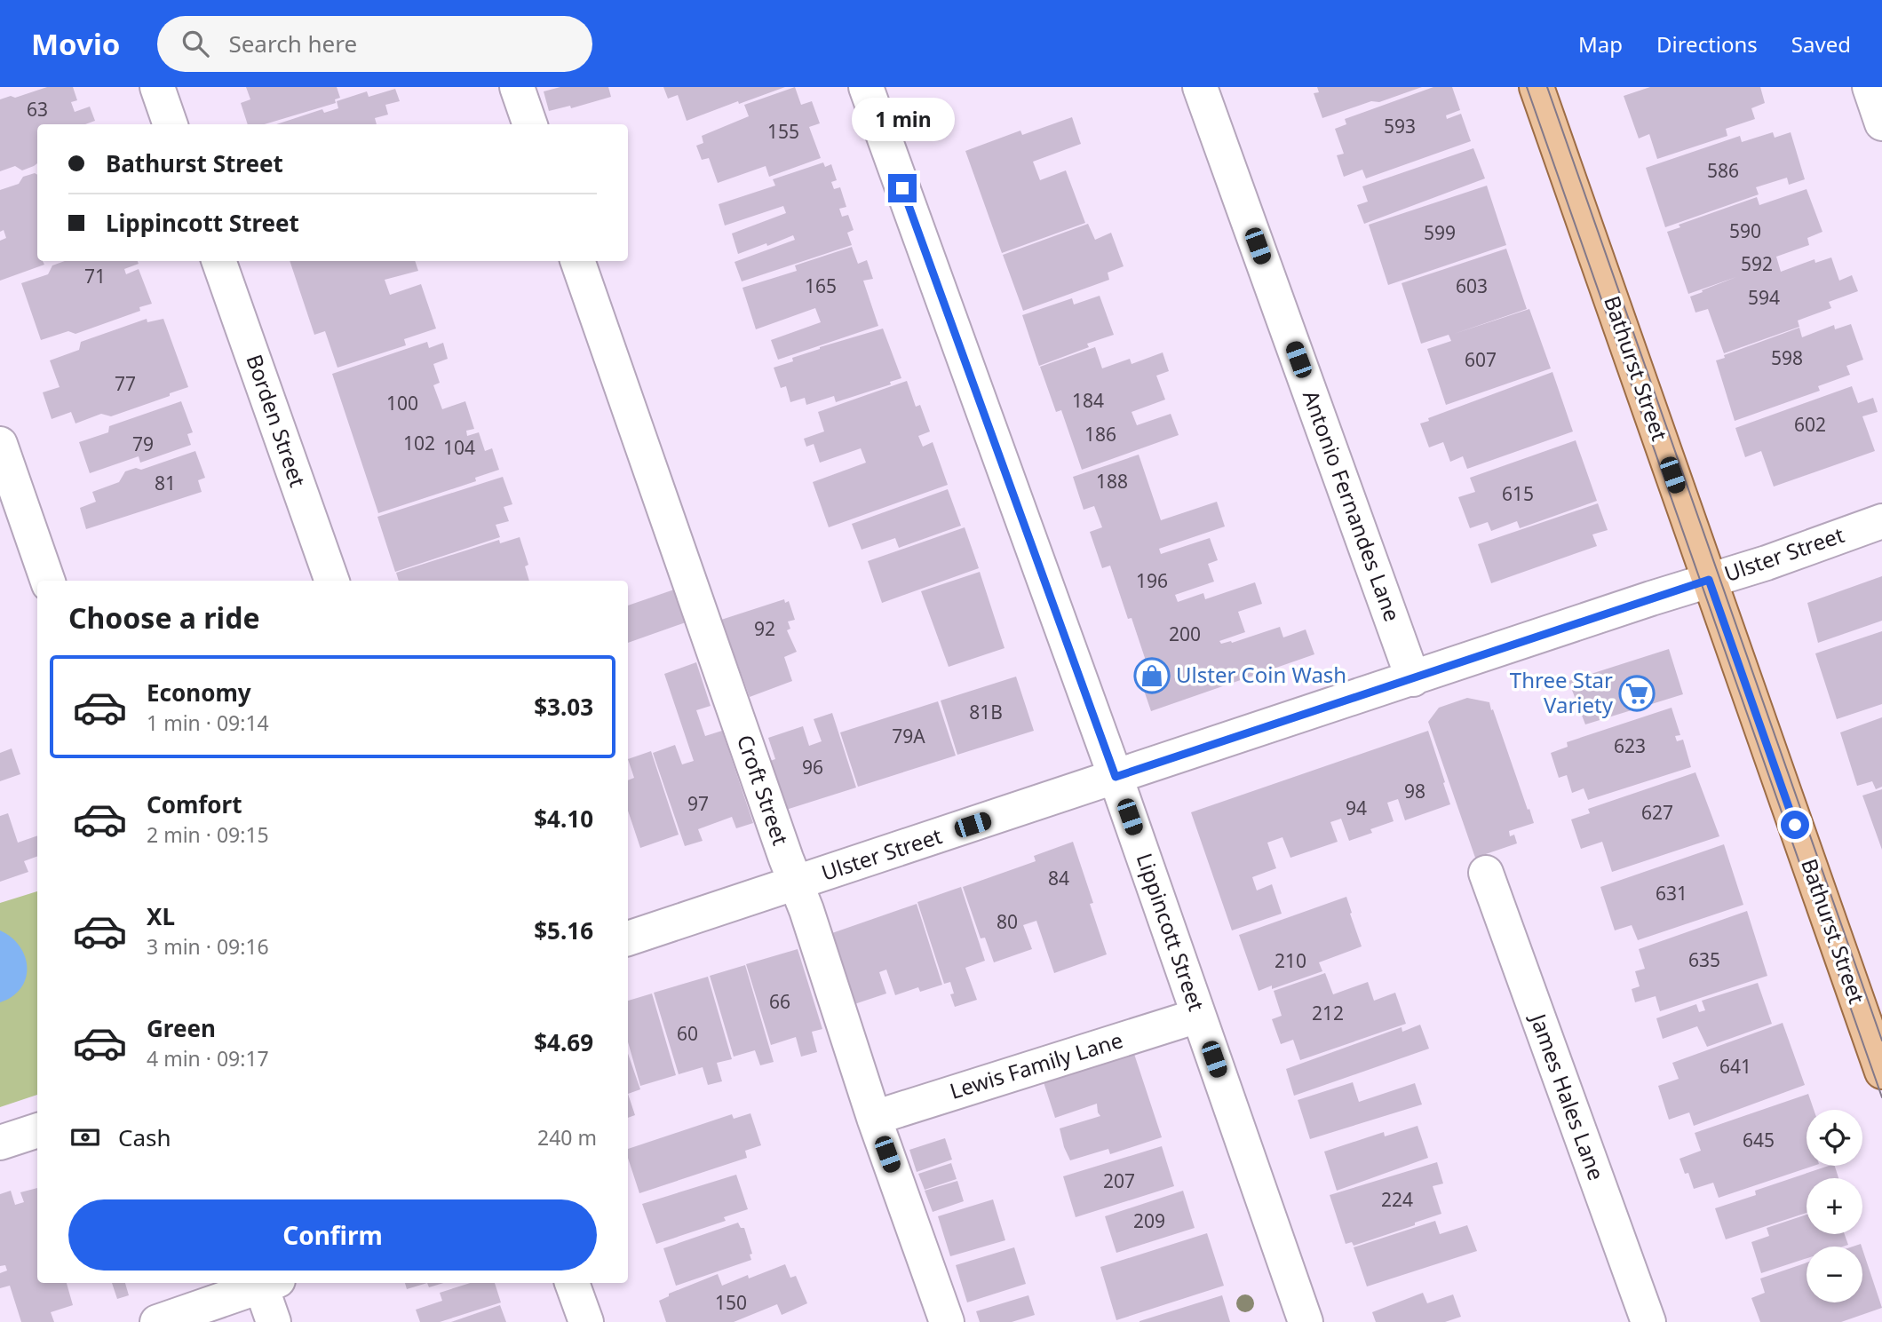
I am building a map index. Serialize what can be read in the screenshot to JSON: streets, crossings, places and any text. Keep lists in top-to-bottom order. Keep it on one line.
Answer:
{"streets":{"main road":["Bathurst Street"],"street":["Borden Street","Antonio Fernandes Lane","Ulster Street","Croft Street","Lippincott Street","Lewis Family Lane","James Hales Lane"]},"crossings":[["Bathurst Street","Ulster Street"],["Antonio Fernandes Lane","Ulster Street"],["Ulster Street","Croft Street"],["Ulster Street","Lippincott Street"],["Croft Street","Lewis Family Lane"],["Lippincott Street","Lewis Family Lane"]],"places":{"shop":["Ulster Coin Wash"],"supermarket":["Three Star Variety"]},"house_numbers":["63","593","155","586","590","599","592","71","165","603","594","598","607","77","184","100","602","186","102","79","104","188","81","615","196","92","200","81B","79A","623","96","98","97","94","627","84","631","80","635","210","66","212","60","641","645","207","224","209","150"],"page":{"header":"Movio","search":"Search here","nav":["Map","Directions","Saved"],"bubble":"1 min","banner":["Bathurst Street","Lippincott Street"],"heading":"Choose a ride","list":[{"name":"Economy","note":"1 min · 09:14","value":"$3.03"},{"name":"Comfort","note":"2 min · 09:15","value":"$4.10"},{"name":"XL","note":"3 min · 09:16","value":"$5.16"},{"name":"Green","note":"4 min · 09:17","value":"$4.69"}],"pay":["Cash","240 m"],"map_buttons":["+","−"],"buttons":"Confirm"}}
